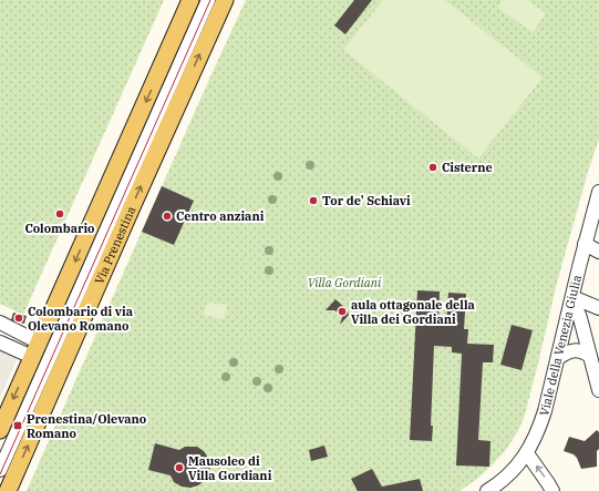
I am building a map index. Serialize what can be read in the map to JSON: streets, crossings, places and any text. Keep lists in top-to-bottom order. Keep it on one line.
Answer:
{"streets":{"main road":["Via Prenestina"],"street":["Viale della Venezia Giulia"]},"parks":["Villa Gordiani"],"places":{"other":["Cisterne","Tor de' Schiavi","Colombario","Centro anziani","aula ottagonale della Villa dei Gordiani","Colombario di via Olevano Romano","Mausoleo di Villa Gordiani"],"transit":["Prenestina/Olevano Romano"]}}
